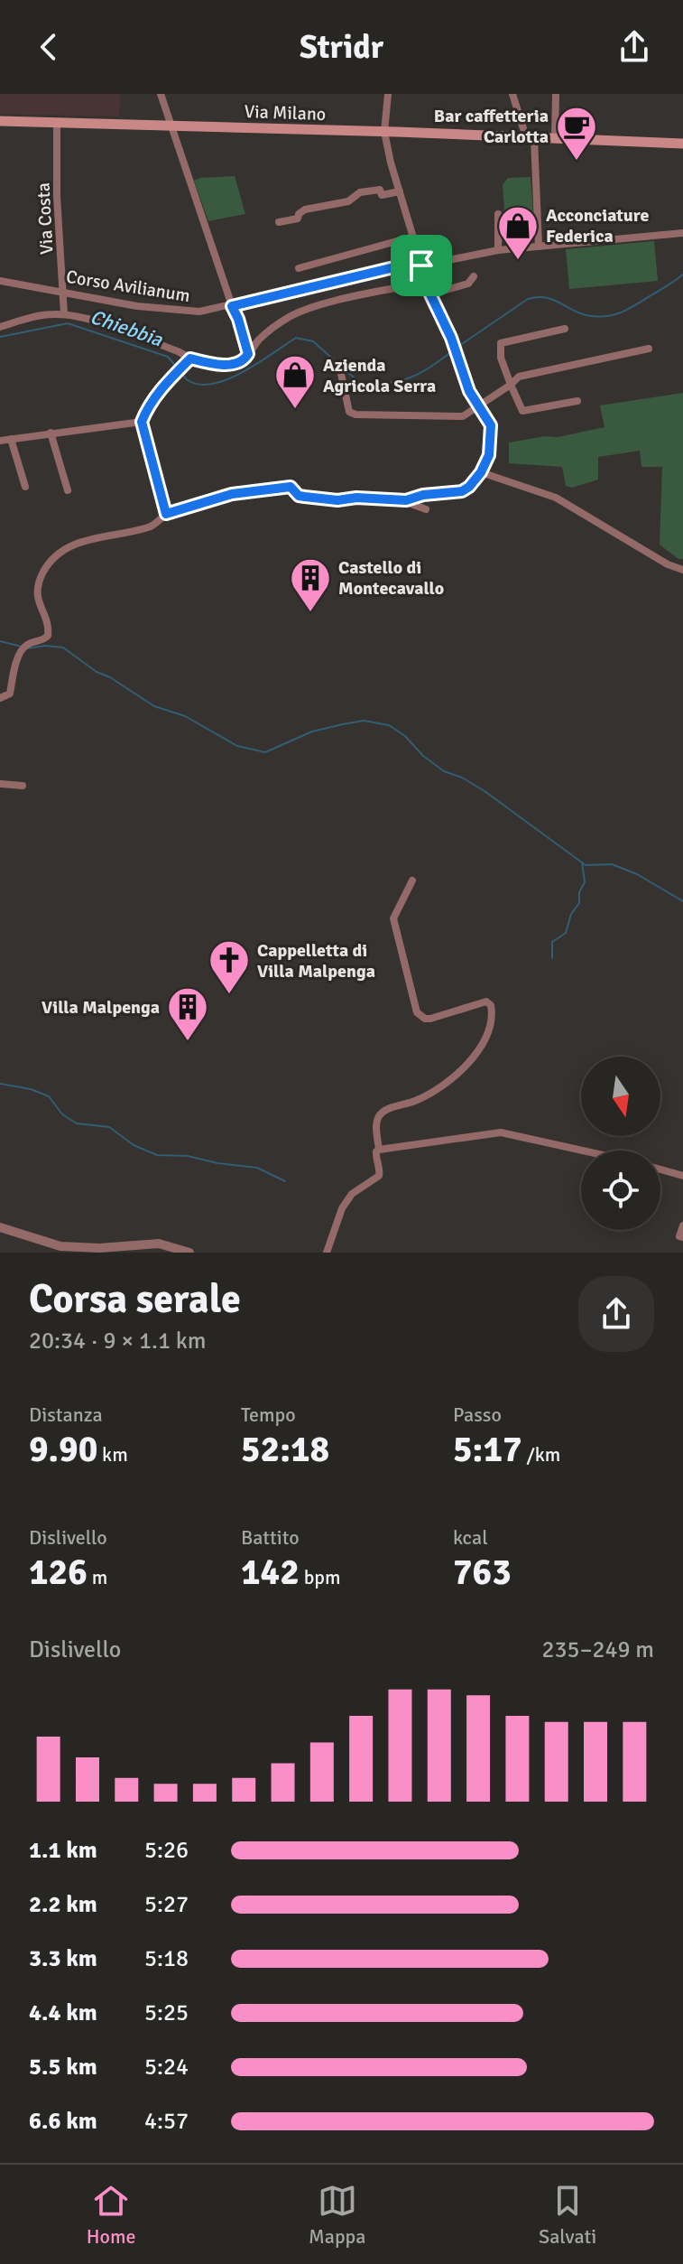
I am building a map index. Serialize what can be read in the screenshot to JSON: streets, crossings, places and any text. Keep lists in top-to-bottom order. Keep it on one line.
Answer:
{"streets":{"main road":["Via Milano"],"street":["Via Costa","Corso Avilianum"]},"crossings":[["Via Milano","Via Costa"],["Via Costa","Corso Avilianum"]],"water":["Chiebbia"],"places":{"cafe":["Bar caffetteria Carlotta"],"shop":["Acconciature Federica","Azienda Agricola Serra"],"building":["Castello di Montecavallo","Villa Malpenga"],"church":["Cappelletta di Villa Malpenga"]},"north":"bottom","page":{"header":"Stridr","heading":["Corsa serale","20:34 · 9 × 1.1 km"],"stats":[["Distanza","9.90 km"],["Tempo","52:18"],["Passo","5:17 /km"],["Dislivello","126 m"],["Battito","142 bpm"],["kcal","763"]],"chart":["Dislivello","235–249 m"],"list":[{"name":"1.1 km","note":"5:26"},{"name":"2.2 km","note":"5:27"},{"name":"3.3 km","note":"5:18"},{"name":"4.4 km","note":"5:25"},{"name":"5.5 km","note":"5:24"},{"name":"6.6 km","note":"4:57"}],"tabs":["Home","Mappa","Salvati"]}}
